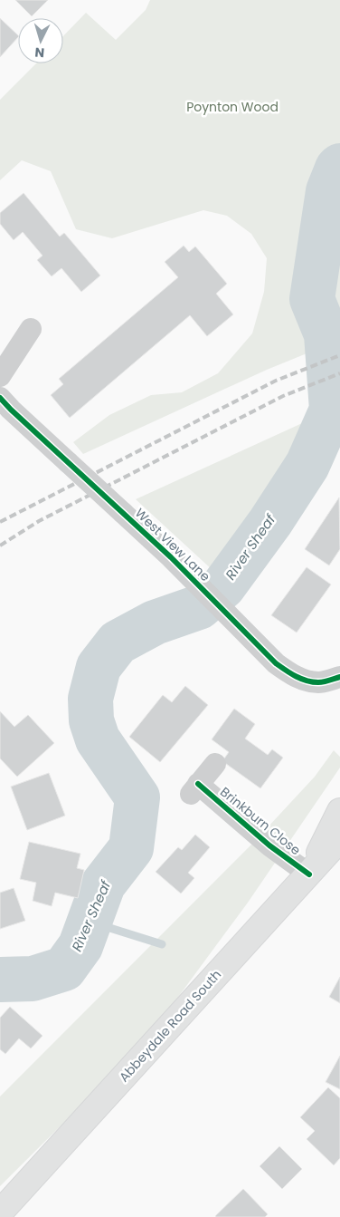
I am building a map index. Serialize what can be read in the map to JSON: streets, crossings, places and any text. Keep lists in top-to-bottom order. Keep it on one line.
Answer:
{"streets":{"main road":["Abbeydale Road South"],"street":["West View Lane","Brinkburn Close"]},"crossings":[["Brinkburn Close","Abbeydale Road South"]],"water":["River Sheaf"],"parks":["Poynton Wood"],"north":"bottom"}
